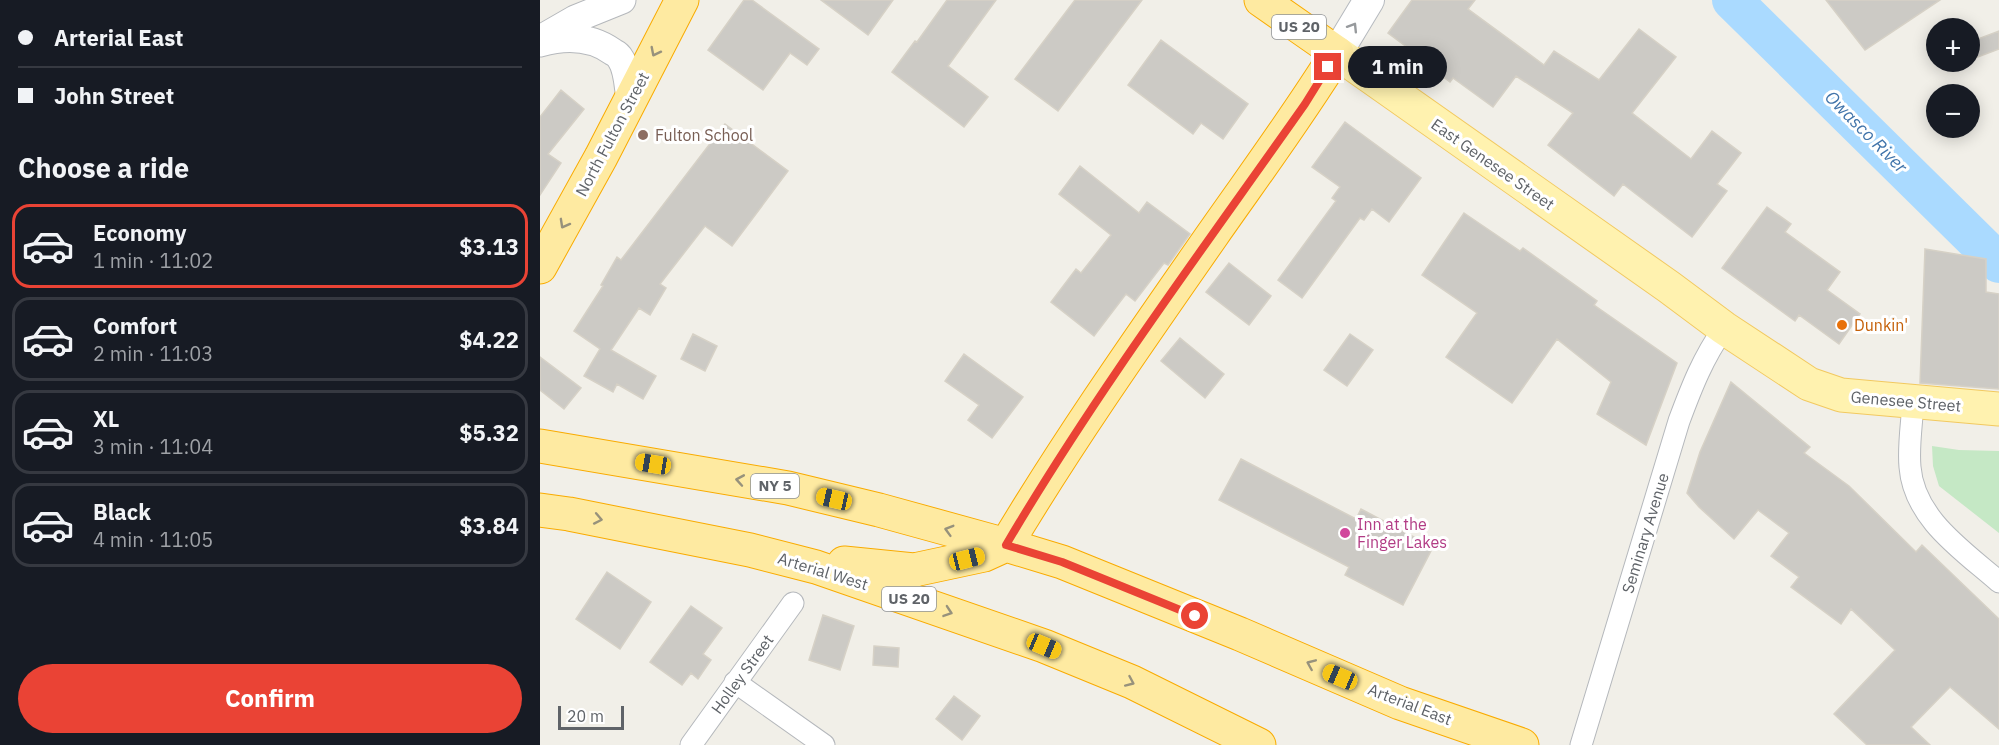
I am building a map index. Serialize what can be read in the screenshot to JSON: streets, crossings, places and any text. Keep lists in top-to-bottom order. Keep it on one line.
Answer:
{"streets":{"highway":["US 20","North Fulton Street","East Genesee Street","NY 5","Arterial West","Arterial East"],"main road":["Genesee Street"],"street":["Seminary Avenue","Holley Street"]},"crossings":[["US 20","East Genesee Street"],["US 20","Arterial East"],["East Genesee Street","Genesee Street"],["East Genesee Street","Seminary Avenue"],["Genesee Street","Seminary Avenue"]],"one_way":["North Fulton Street","Arterial West","Arterial East"],"water":["Owasco River"],"places":["Fulton School","Dunkin'","Inn at the Finger Lakes"],"scale_bar":"20 m","page":{"banner":["Arterial East","John Street"],"map_buttons":["+","−"],"bubble":"1 min","heading":"Choose a ride","list":[{"name":"Economy","note":"1 min · 11:02","value":"$3.13"},{"name":"Comfort","note":"2 min · 11:03","value":"$4.22"},{"name":"XL","note":"3 min · 11:04","value":"$5.32"},{"name":"Black","note":"4 min · 11:05","value":"$3.84"}],"buttons":"Confirm","scale":"20 m"}}
